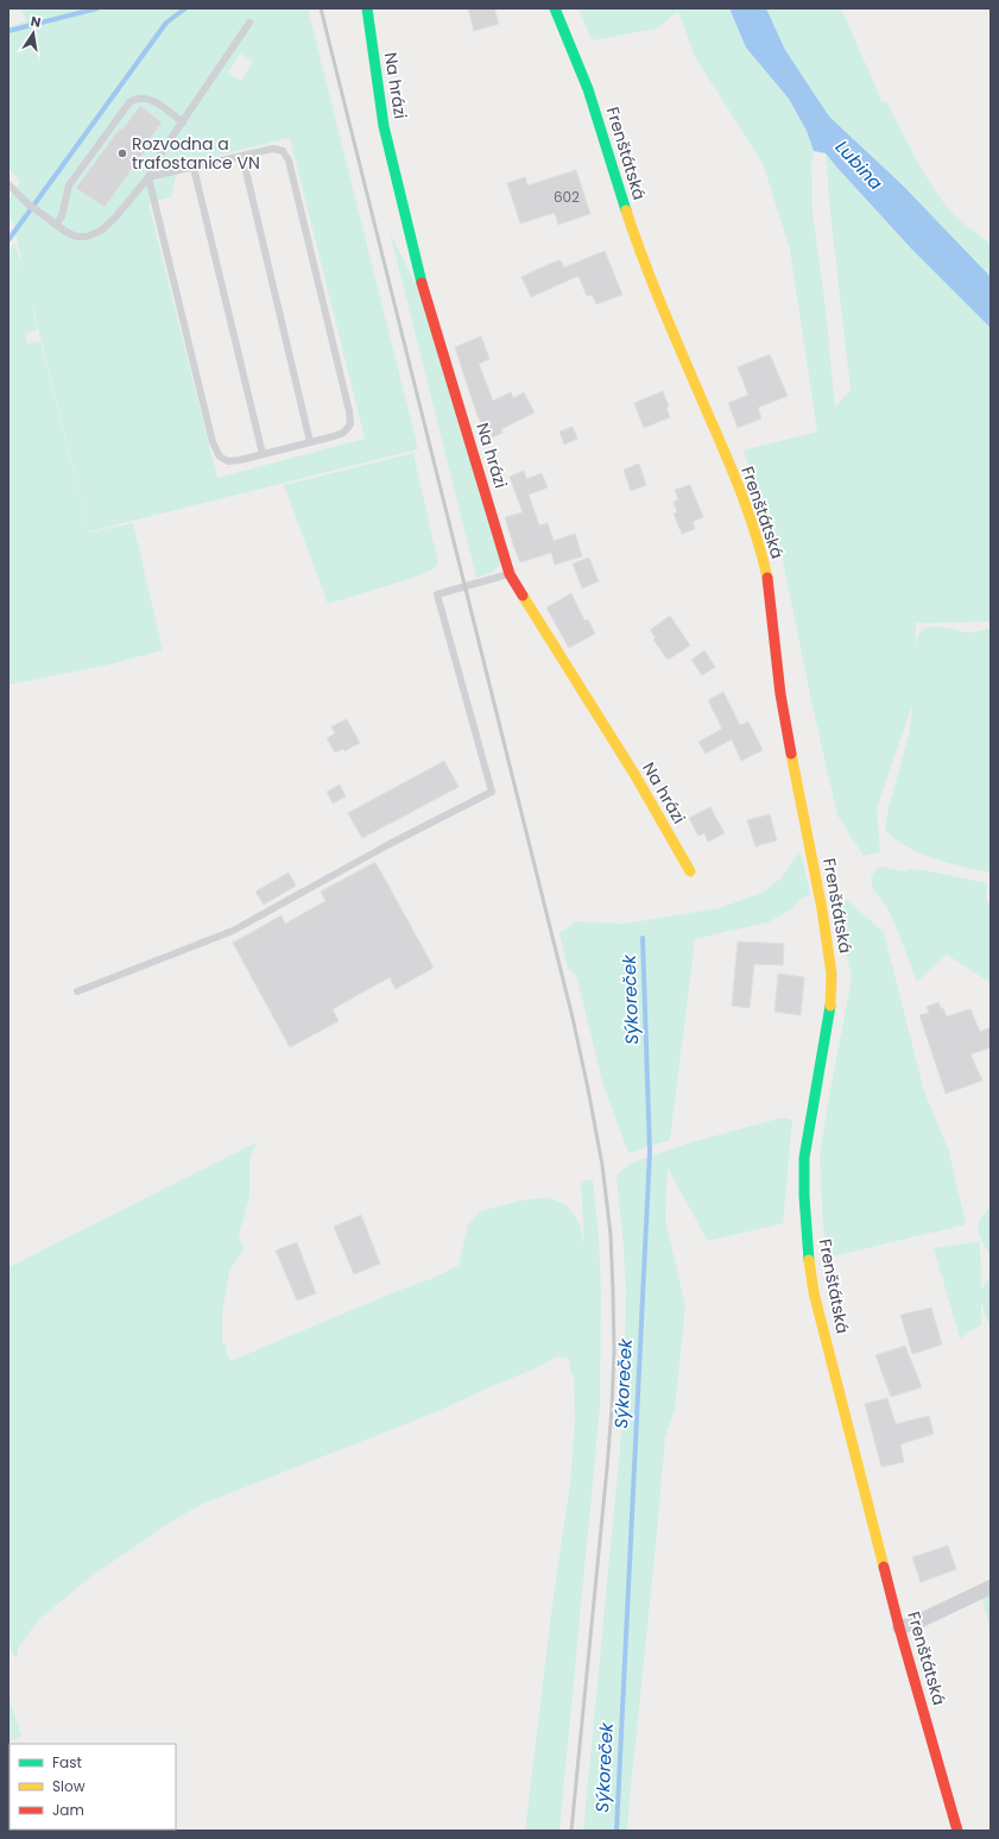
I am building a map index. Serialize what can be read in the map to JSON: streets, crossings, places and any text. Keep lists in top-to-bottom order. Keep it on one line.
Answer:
{"streets":{"main road":["Na hrázi","Frenštátská"]},"water":["Lubina","Sýkoreček"],"places":["Rozvodna a trafostanice VN"],"house_numbers":["602"],"legend":["Fast","Slow","Jam"],"north":"top"}
